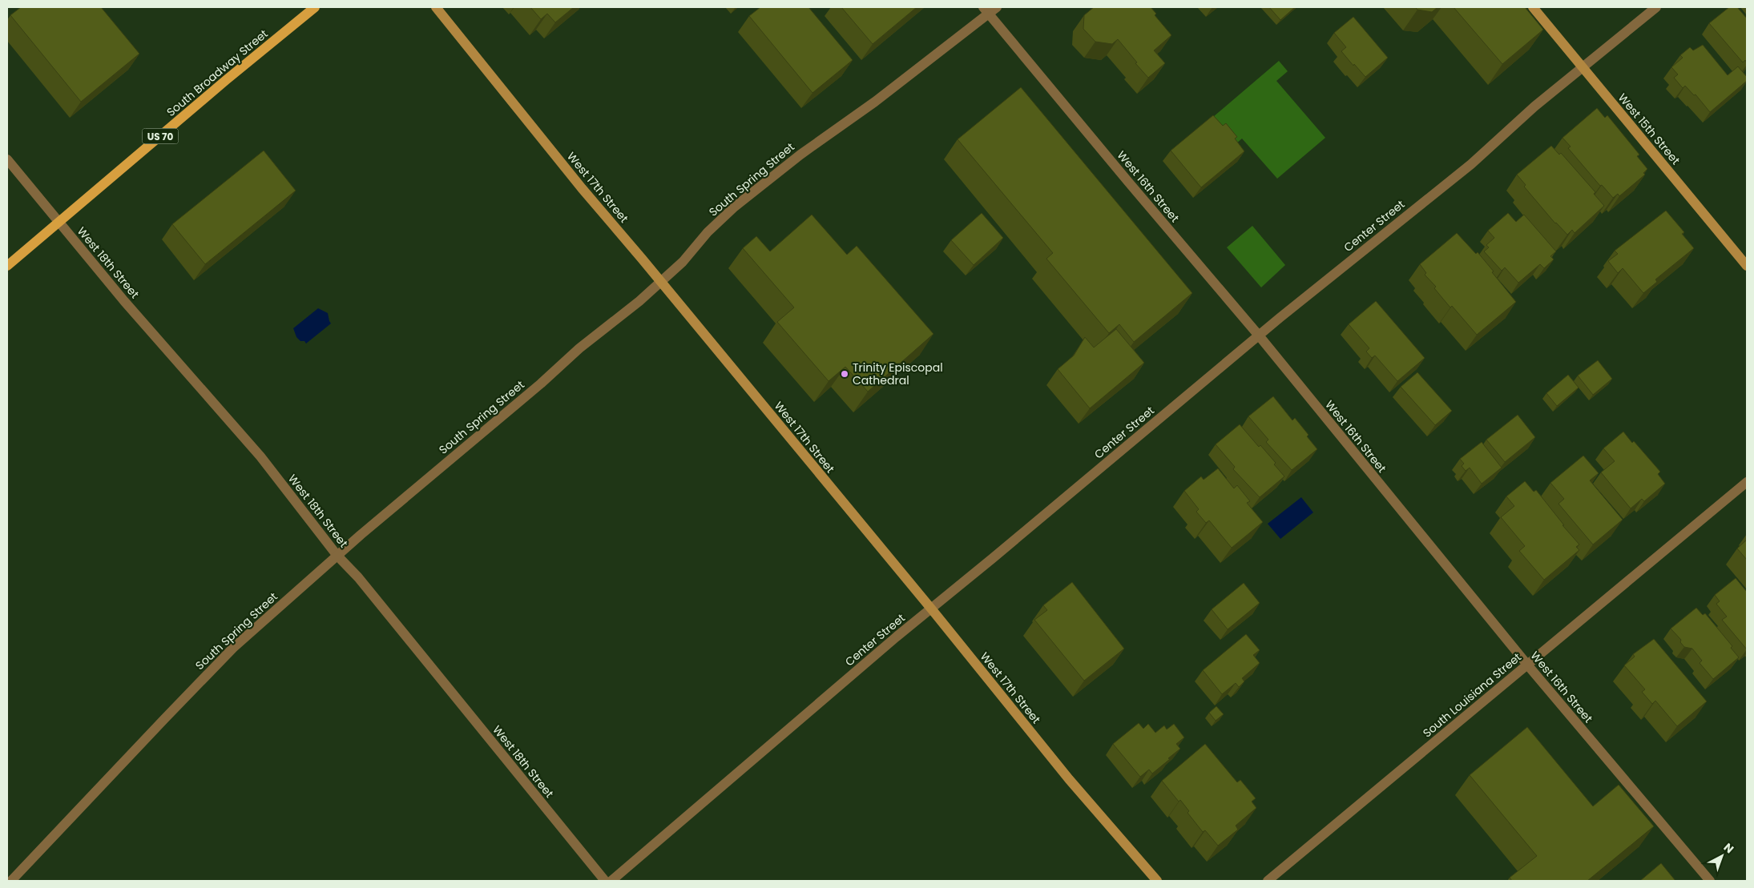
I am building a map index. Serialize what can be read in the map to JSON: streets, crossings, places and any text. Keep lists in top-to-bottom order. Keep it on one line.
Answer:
{"streets":{"main road":["South Broadway Street","West 15th Street","US 70","West 17th Street"],"street":["South Spring Street","West 16th Street","Center Street","West 18th Street","South Louisiana Street"]},"crossings":[["South Broadway Street","West 18th Street"],["West 15th Street","Center Street"],["South Spring Street","West 16th Street"],["South Spring Street","West 17th Street"],["South Spring Street","West 18th Street"],["West 16th Street","Center Street"],["West 16th Street","South Louisiana Street"],["West 17th Street","Center Street"]],"places":["Trinity Episcopal Cathedral"],"north":"top right"}
